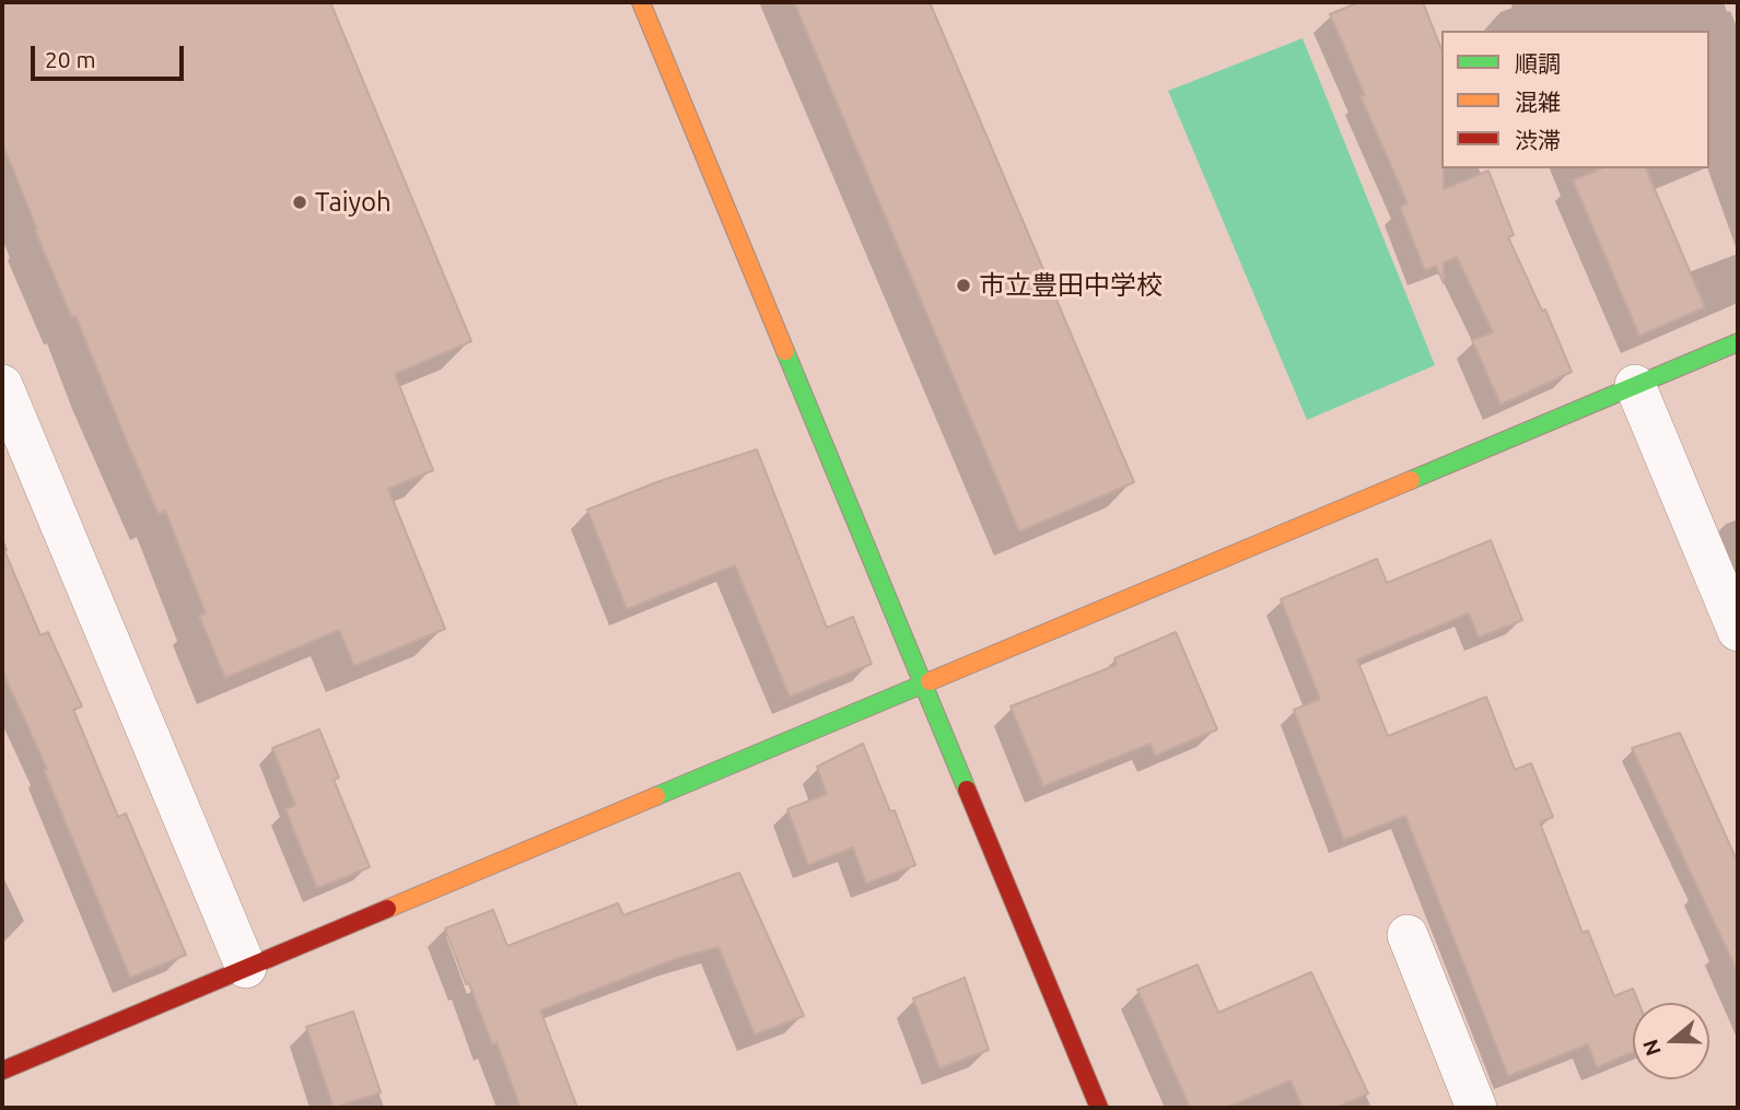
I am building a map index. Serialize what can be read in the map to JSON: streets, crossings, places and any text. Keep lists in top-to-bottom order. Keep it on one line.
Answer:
{"places":["Taiyoh","市立豊田中学校"],"legend":["順調","混雑","渋滞"],"scale_bar":"20 m","north":"left"}
